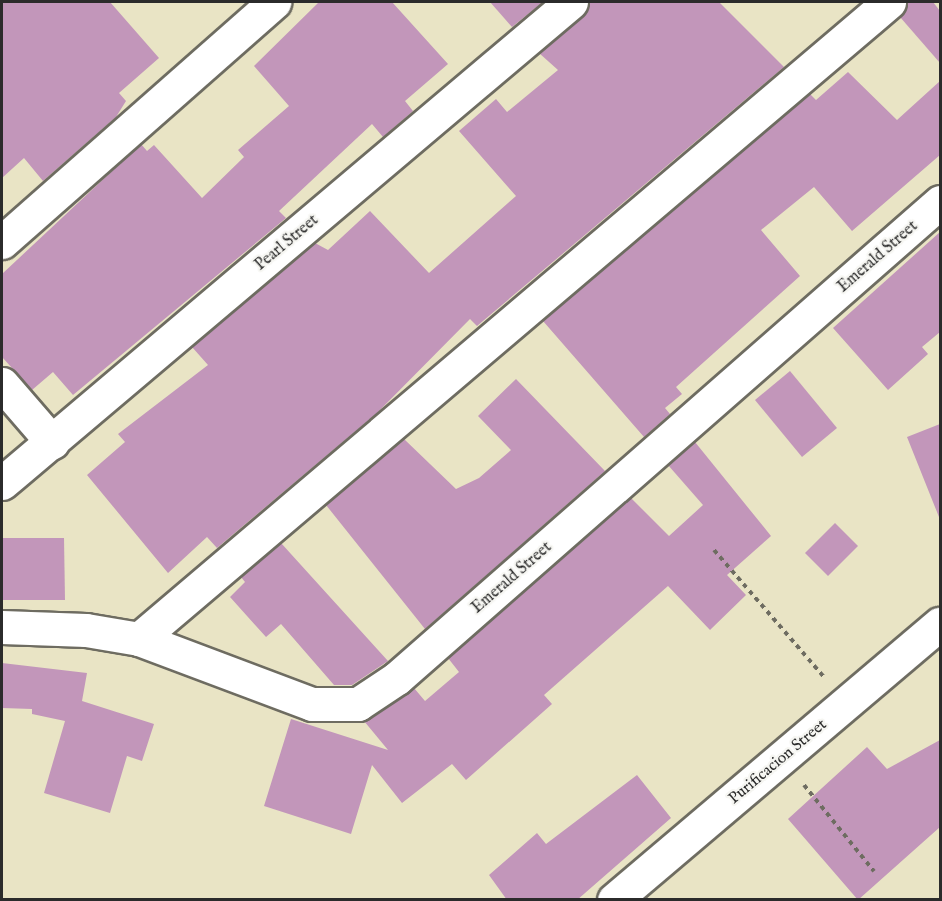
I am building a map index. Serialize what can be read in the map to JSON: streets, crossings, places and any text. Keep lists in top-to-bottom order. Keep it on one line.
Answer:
{"streets":{"street":["Pearl Street","Emerald Street","Purificacion Street"]}}
